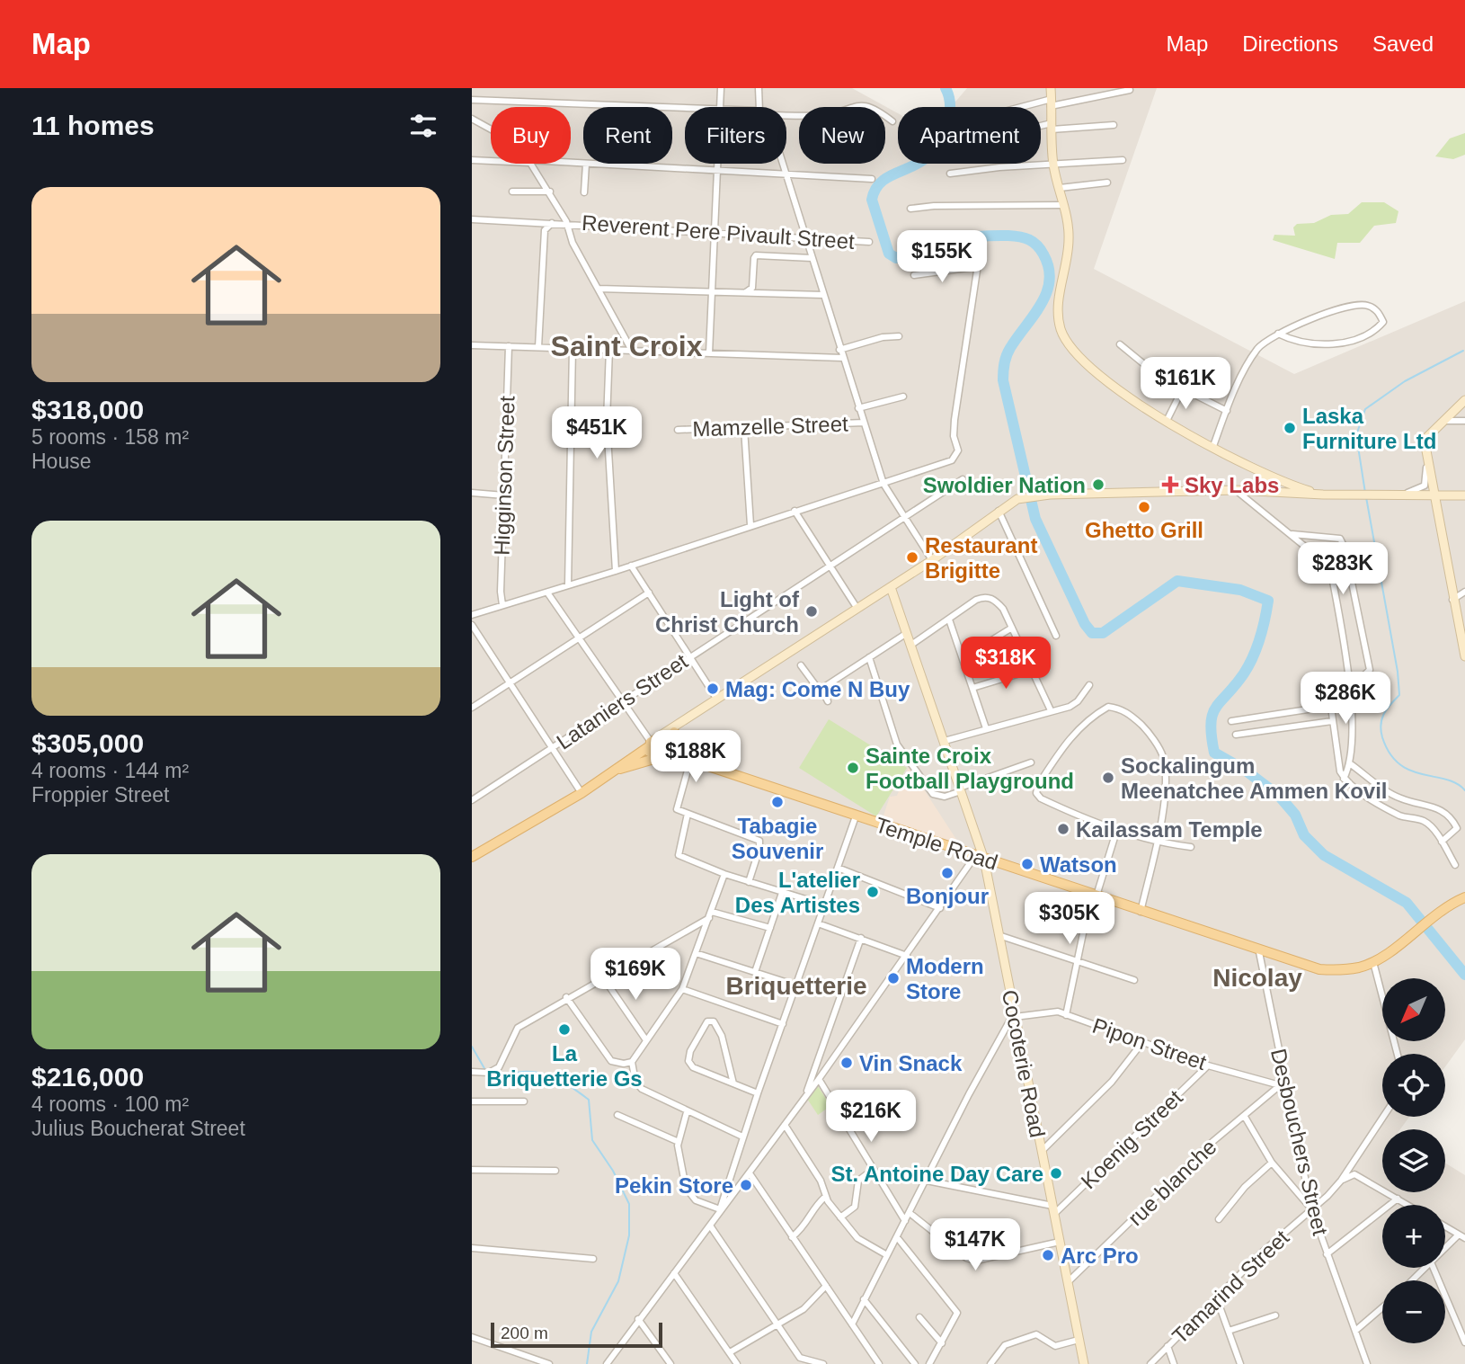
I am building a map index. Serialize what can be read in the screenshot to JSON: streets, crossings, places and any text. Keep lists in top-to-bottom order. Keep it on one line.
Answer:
{"streets":{"main road":["Temple Road","Cocoterie Road"],"street":["Reverent Pere Pivault Street","Mamzelle Street","Higginson Street","Lataniers Street","Pipon Street","Koenig Street","Desbouchers Street","rue blanche","Tamarind Street"]},"crossings":[["Temple Road","Cocoterie Road"],["Temple Road","Desbouchers Street"],["Pipon Street","Cocoterie Road"],["Pipon Street","Koenig Street"],["Pipon Street","Desbouchers Street"],["Pipon Street","rue blanche"],["Cocoterie Road","Koenig Street"],["Cocoterie Road","rue blanche"],["Desbouchers Street","rue blanche"],["Desbouchers Street","Tamarind Street"]],"districts":["Saint Croix","Nicolay","Briquetterie"],"places":{"other":["Laska Furniture Ltd","Swoldier Nation","Ghetto Grill","Restaurant Brigitte","Light of Christ Church","Mag: Come N Buy","Sainte Croix Football Playground","Sockalingum Meenatchee Ammen Kovil","Tabagie Souvenir","Kailassam Temple","Watson","Bonjour","L'atelier Des Artistes","Modern Store","La Briquetterie Gs","Vin Snack","St. Antoine Day Care","Pekin Store","Arc Pro"],"health":["Sky Labs"]},"scale_bar":"200 m","north":"bottom left","page":{"header":"Map","nav":["Map","Directions","Saved"],"heading":"11 homes","chip":["Buy","Rent","Filters","New","Apartment"],"list":[{"name":"$318,000","note":"5 rooms · 158 m² · House"},{"name":"$305,000","note":"4 rooms · 144 m² · Froppier Street"},{"name":"$216,000","note":"4 rooms · 100 m² · Julius Boucherat Street"}],"price":["$155K","$161K","$451K","$283K","$318K","$286K","$188K","$305K","$169K","$216K","$147K"],"map_buttons":["+","−"],"scale":"200 m"}}
